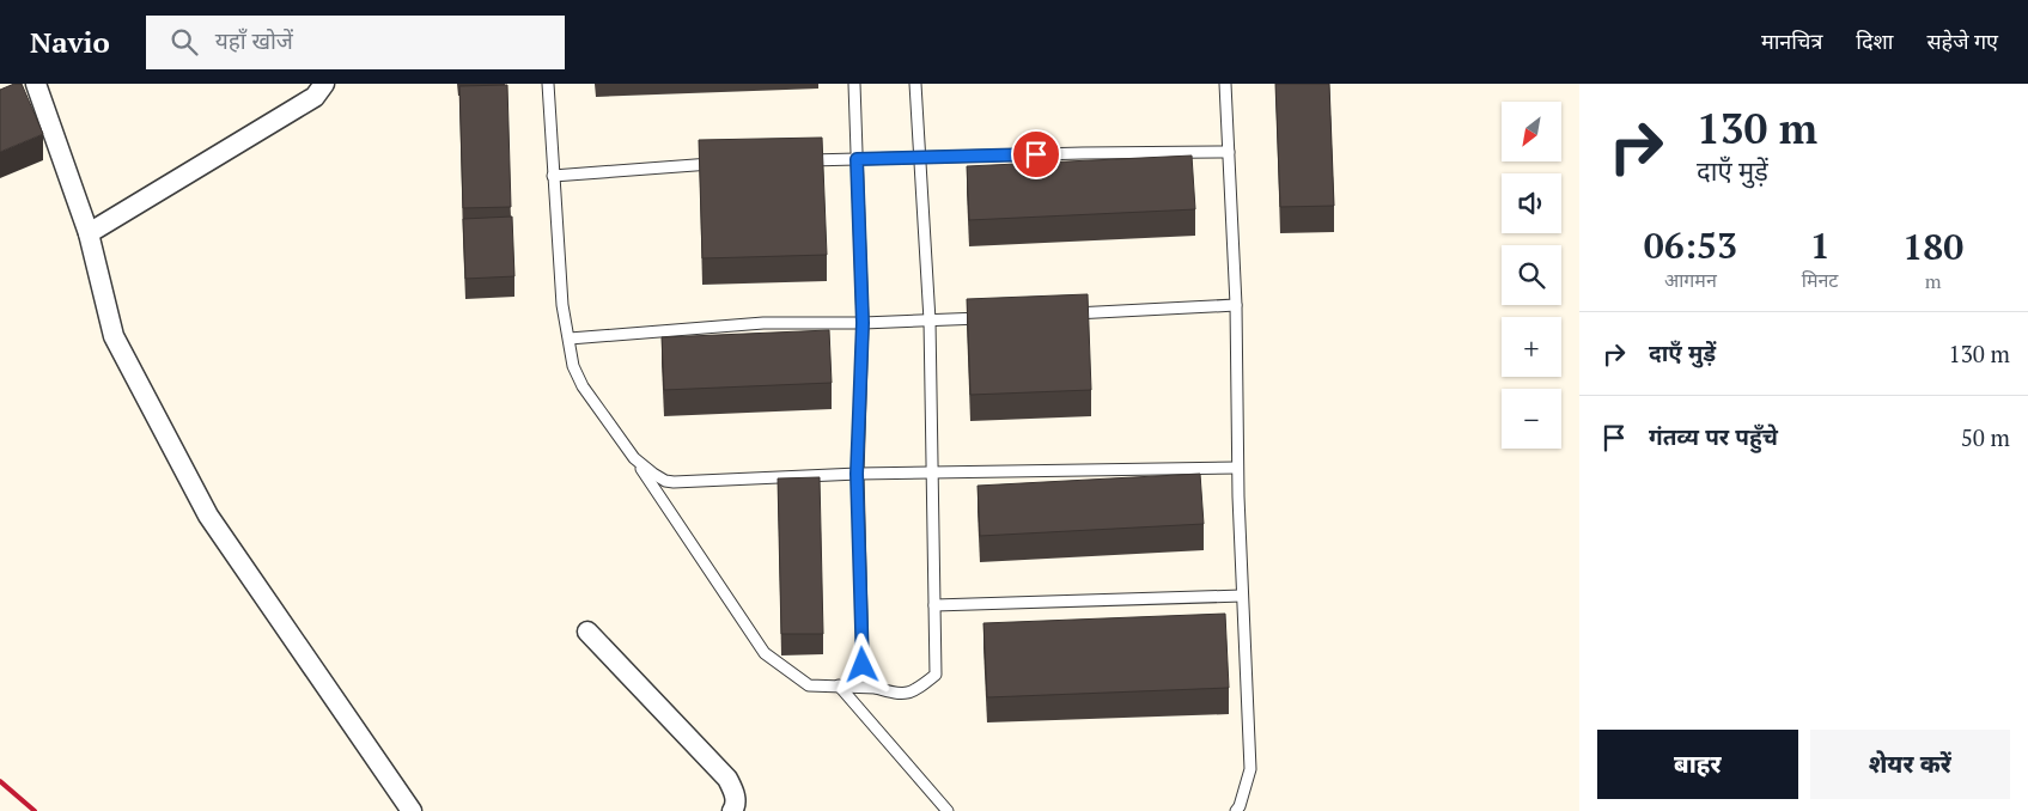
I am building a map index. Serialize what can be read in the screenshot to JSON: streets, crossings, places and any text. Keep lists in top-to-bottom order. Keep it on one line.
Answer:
{"north":"bottom left","page":{"header":"Navio","search":"यहाँ खोजें","nav":["मानचित्र","दिशा","सहेजे गए"],"turn":["130 m","दाएँ मुड़ें"],"map_buttons":["+","−"],"eta":["06:53","आगमन","1","मिनट","180","m"],"list":[{"name":"दाएँ मुड़ें","value":"130 m"},{"name":"गंतव्य पर पहुँचे","value":"50 m"}],"buttons":["बाहर","शेयर करें"]}}
